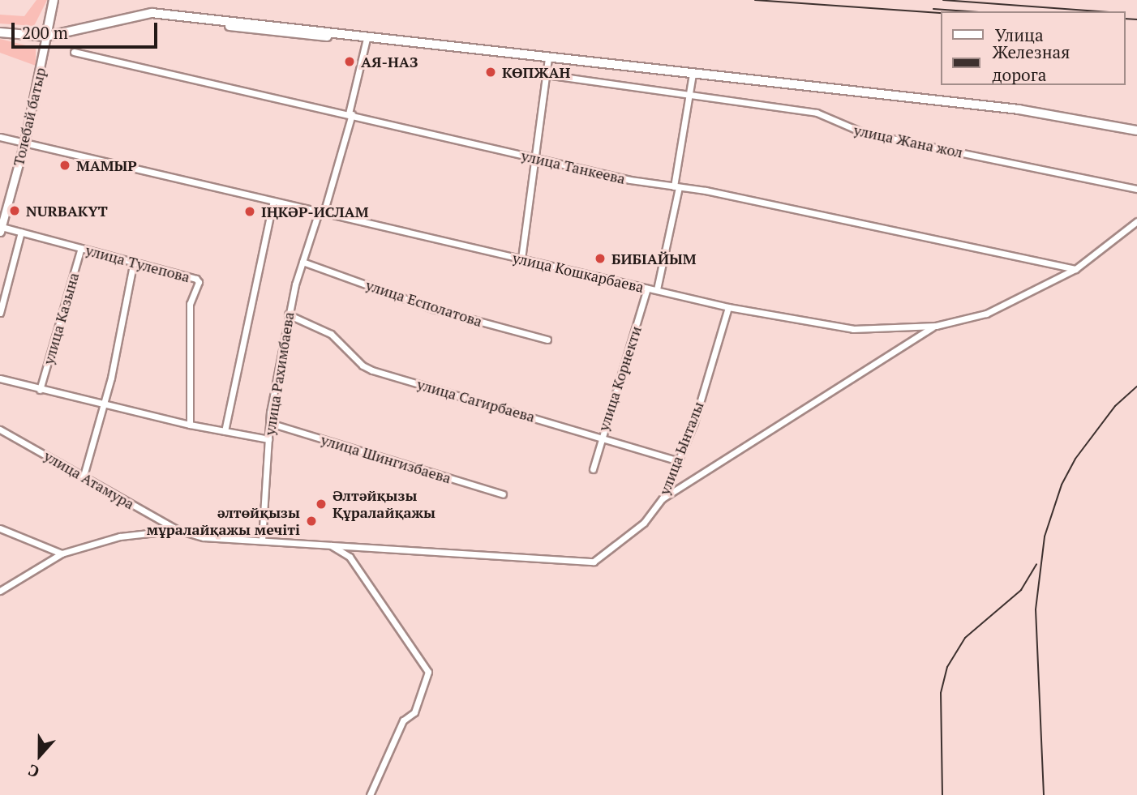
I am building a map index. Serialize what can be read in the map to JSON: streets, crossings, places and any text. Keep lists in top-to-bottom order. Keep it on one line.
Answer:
{"streets":{"main road":["Толебай батыр"],"street":["улица Жана жол","улица Танкеева","улица Тулепова","улица Кошкарбаева","улица Есполатова","улица Казына","улица Рахимбаева","улица Корнекти","улица Сагирбаева","улица Ынталы","улица Шингизбаева","улица Атамура"]},"crossings":[["Толебай батыр","улица Тулепова"],["Толебай батыр","улица Кошкарбаева"],["улица Танкеева","улица Кошкарбаева"],["улица Танкеева","улица Рахимбаева"],["улица Тулепова","улица Казына"],["улица Кошкарбаева","улица Рахимбаева"],["улица Кошкарбаева","улица Корнекти"],["улица Кошкарбаева","улица Ынталы"],["улица Есполатова","улица Рахимбаева"],["улица Рахимбаева","улица Сагирбаева"],["улица Рахимбаева","улица Шингизбаева"],["улица Корнекти","улица Сагирбаева"],["улица Сагирбаева","улица Ынталы"]],"places":["АЯ-НАЗ","КӨПЖАН","МАМЫР","NURBAKYT","ІҢКӘР-ИСЛАМ","БИБІАЙЫМ","Әлтәйқызы Құралайқажы","әлтөйқызы мұралайқажы мечіті"],"legend":["Улица","Железная дорога"],"scale_bar":"200 m","north":"bottom"}
